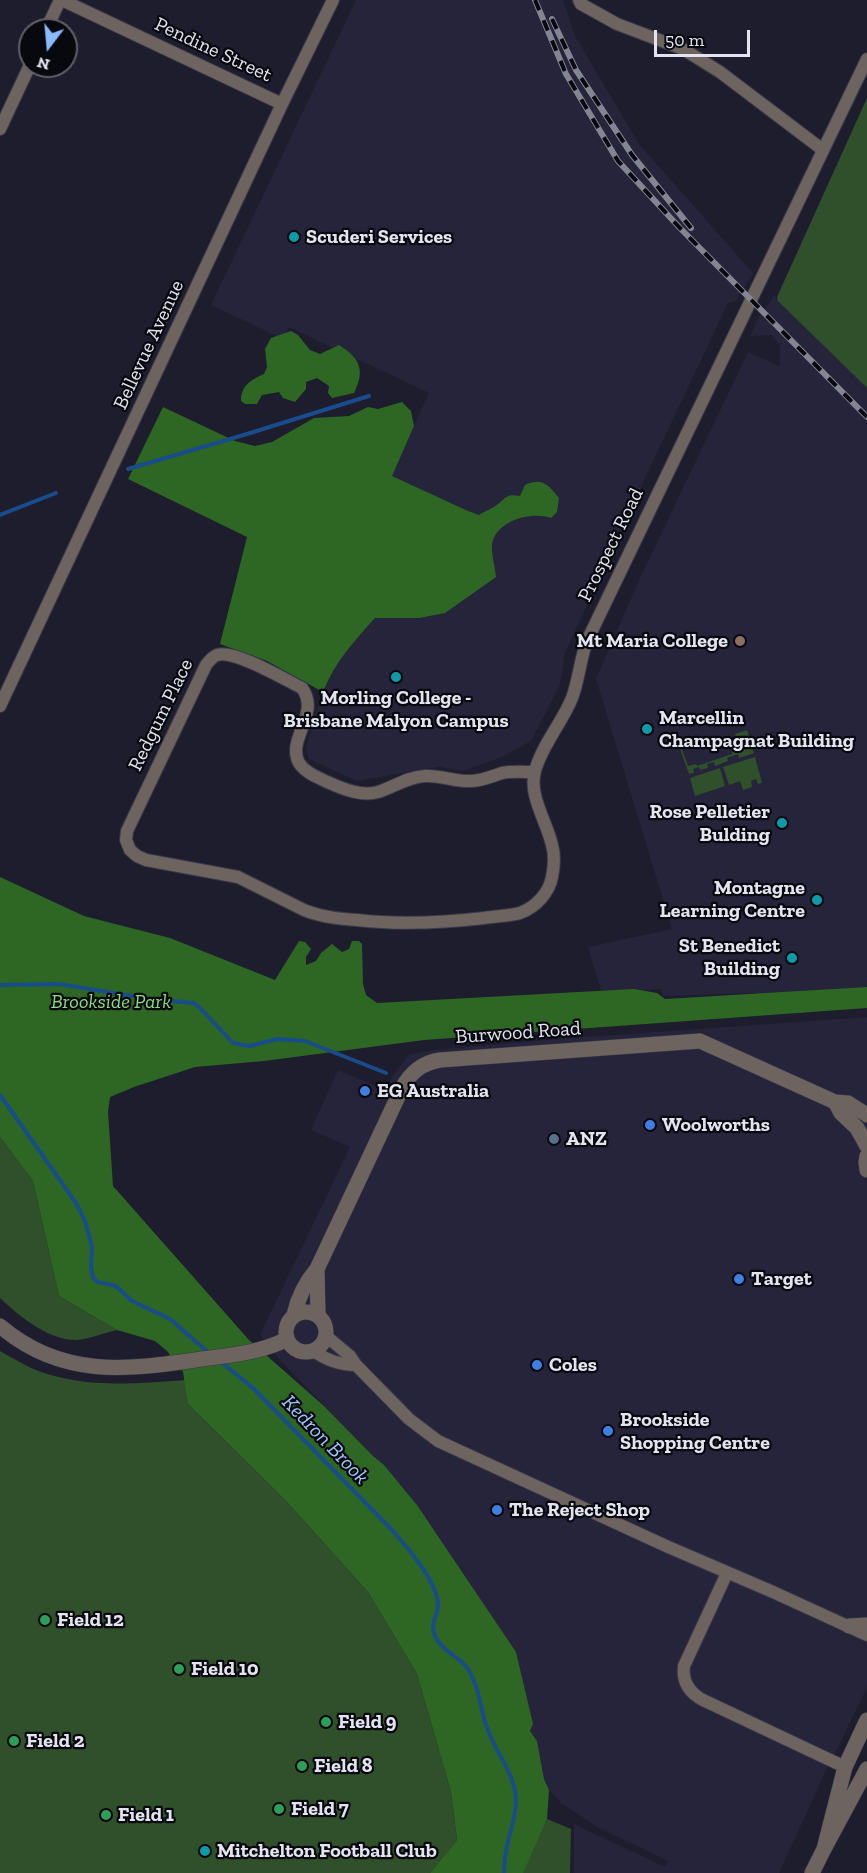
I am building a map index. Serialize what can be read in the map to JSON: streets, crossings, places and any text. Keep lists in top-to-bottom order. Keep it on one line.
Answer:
{"streets":{"street":["Pendine Street","Bellevue Avenue","Prospect Road","Redgum Place","Burwood Road"]},"crossings":[["Pendine Street","Bellevue Avenue"],["Prospect Road","Redgum Place"]],"water":["Kedron Brook"],"parks":["Brookside Park"],"places":["Scuderi Services","Mt Maria College","Morling College - Brisbane Malyon Campus","Marcellin Champagnat Building","Rose Pelletier Bulding","Montagne Learning Centre","St Benedict Building","EG Australia","Woolworths","ANZ","Target","Coles","Brookside Shopping Centre","The Reject Shop","Field 12","Field 10","Field 9","Field 2","Field 8","Field 7","Field 1","Mitchelton Football Club"],"scale_bar":"50 m","north":"bottom"}
